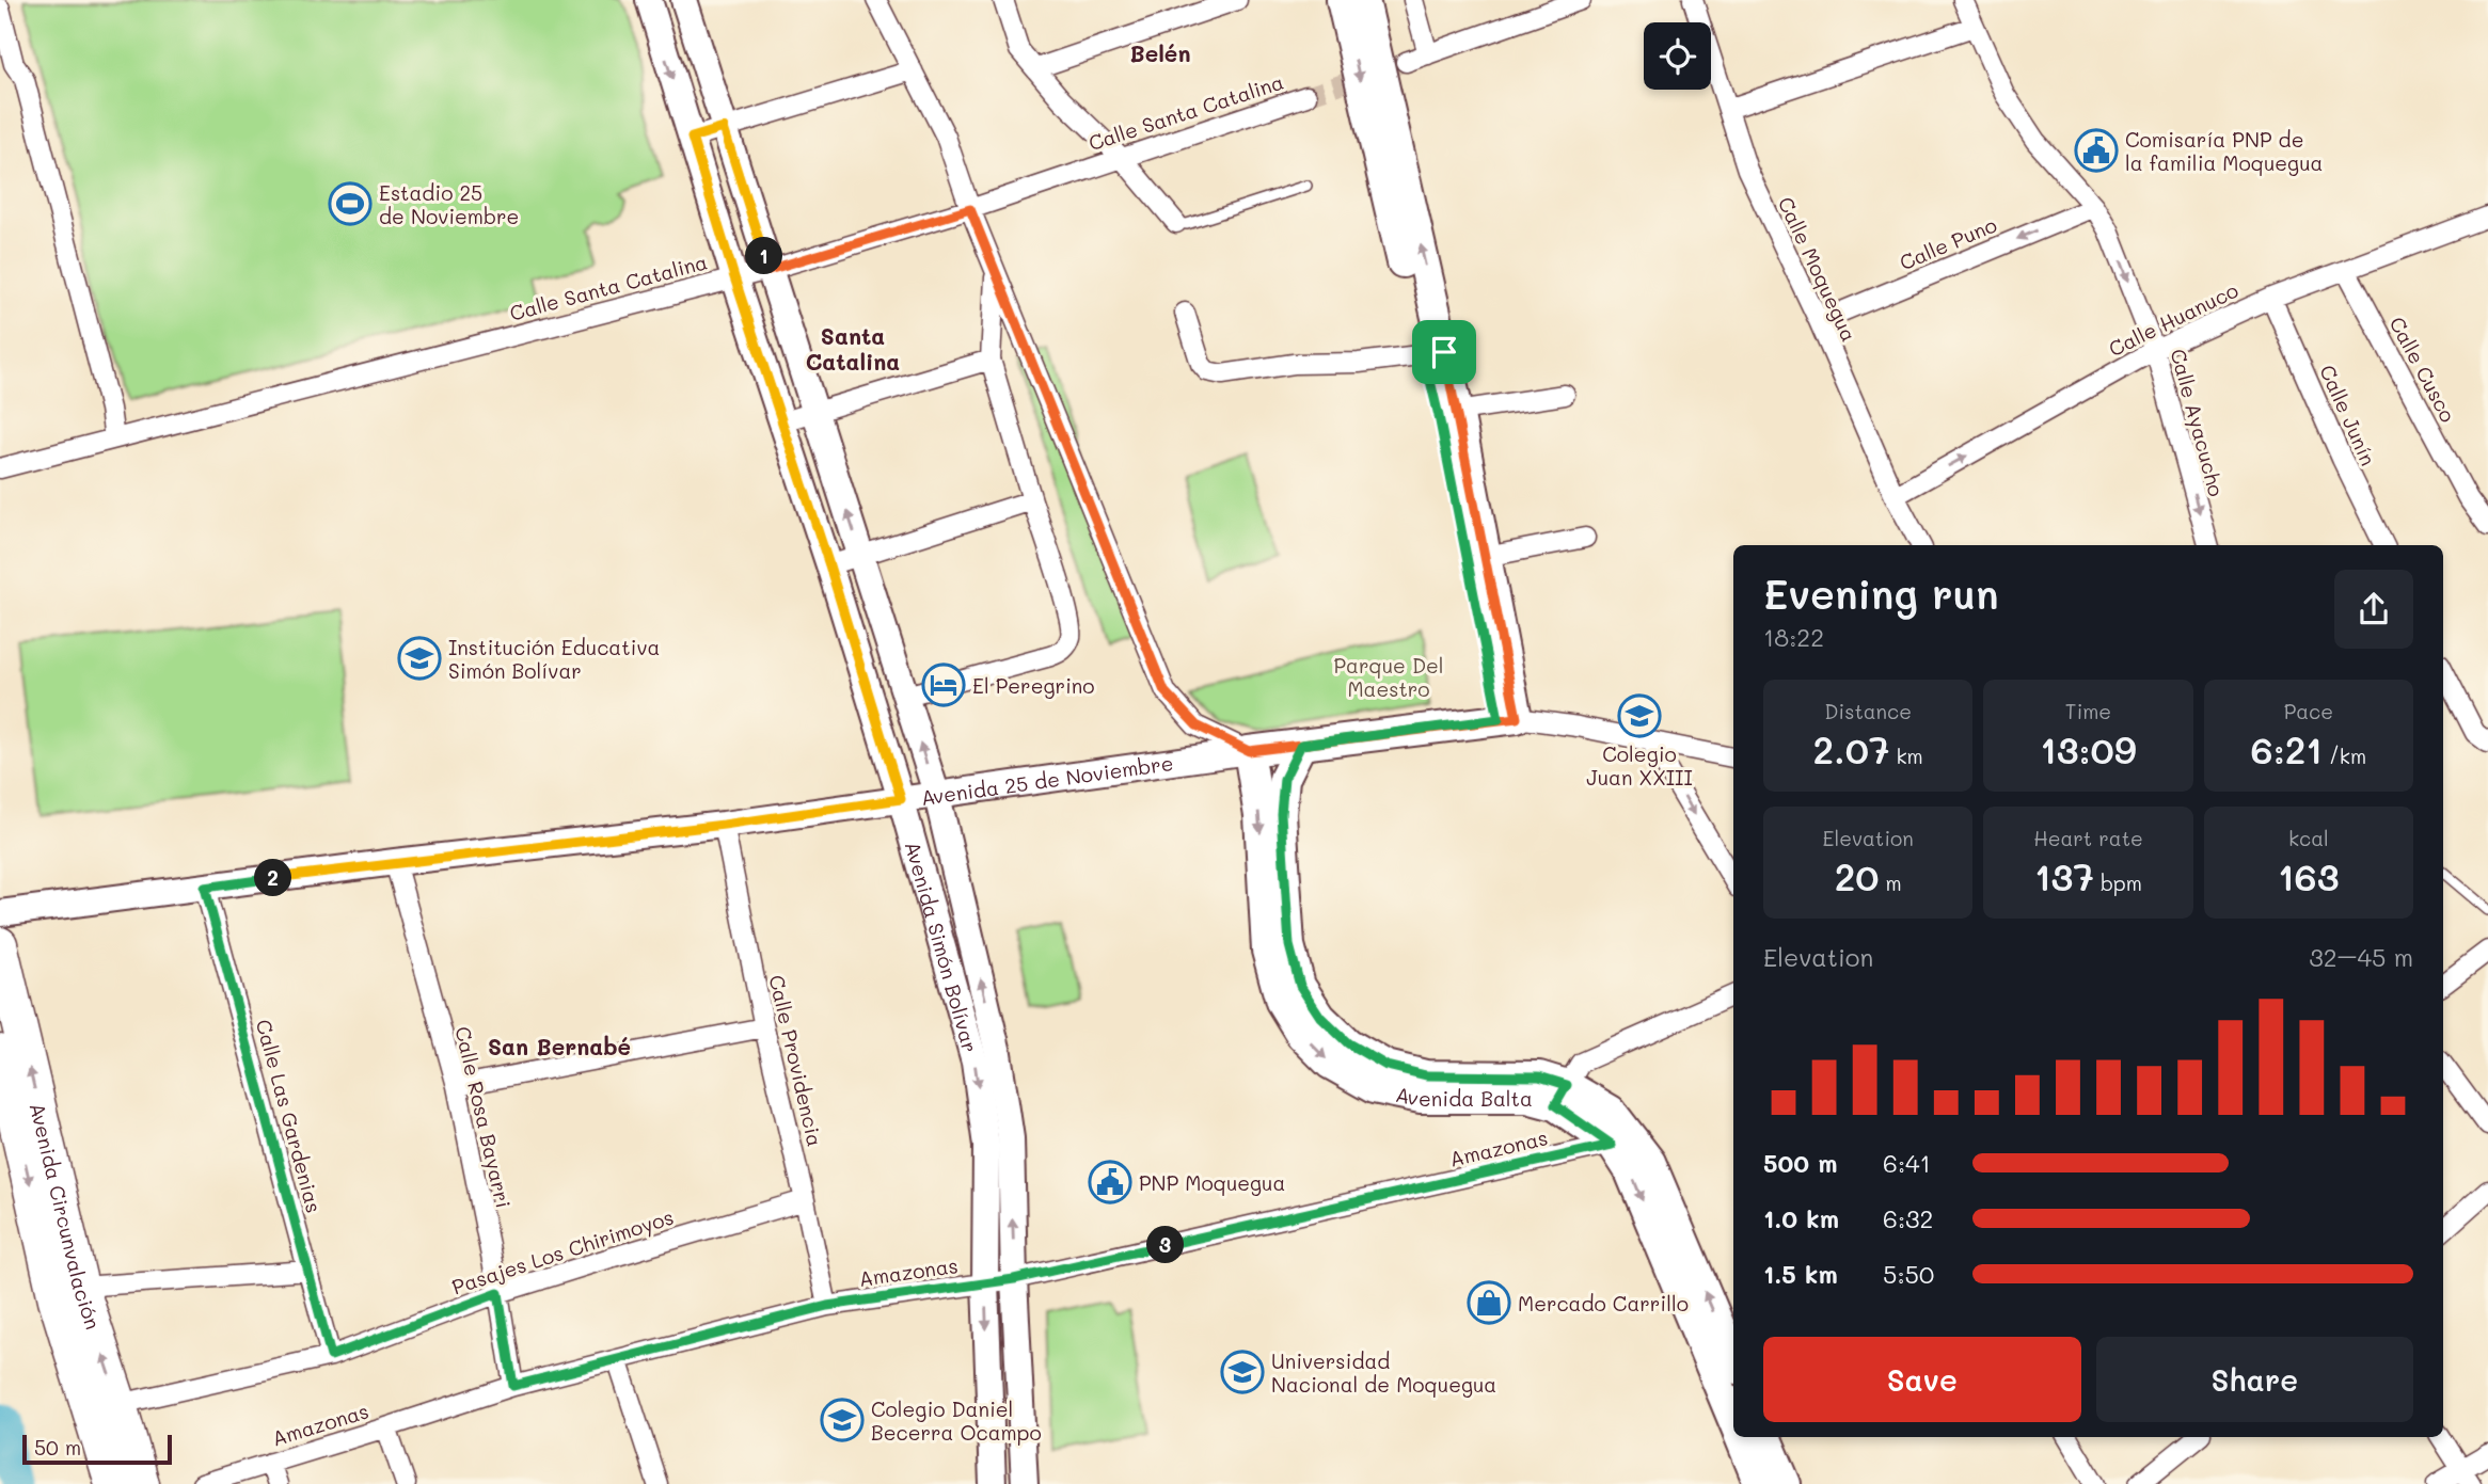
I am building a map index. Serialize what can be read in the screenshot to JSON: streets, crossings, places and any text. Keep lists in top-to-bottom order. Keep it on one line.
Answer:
{"streets":{"highway":["Avenida Circunvalación"],"main road":["Avenida 25 de Noviembre","Avenida Simón Bolívar","Avenida Balta"],"street":["Calle Santa Catalina","Calle Puno","Calle Moquegua","Calle Huanuco","Calle Cusco","Calle Junín","Calle Ayacucho","Calle Providencia","Calle Las Gardenias","Calle Rosa Bayarri","Amazonas","Pasajes Los Chirimoyos"]},"crossings":[["Calle Santa Catalina","Avenida Simón Bolívar"],["Calle Puno","Calle Moquegua"],["Calle Puno","Calle Ayacucho"],["Calle Moquegua","Calle Huanuco"],["Calle Huanuco","Calle Cusco"],["Calle Huanuco","Calle Junín"],["Calle Huanuco","Calle Ayacucho"],["Avenida 25 de Noviembre","Avenida Simón Bolívar"],["Avenida 25 de Noviembre","Calle Providencia"],["Avenida 25 de Noviembre","Avenida Balta"],["Avenida 25 de Noviembre","Calle Las Gardenias"],["Avenida 25 de Noviembre","Calle Rosa Bayarri"],["Avenida Simón Bolívar","Amazonas"],["Calle Providencia","Amazonas"],["Calle Providencia","Pasajes Los Chirimoyos"],["Avenida Balta","Amazonas"],["Calle Las Gardenias","Pasajes Los Chirimoyos"],["Calle Rosa Bayarri","Amazonas"],["Calle Rosa Bayarri","Pasajes Los Chirimoyos"],["Avenida Circunvalación","Pasajes Los Chirimoyos"]],"one_way":["Calle Puno","Calle Huanuco","Calle Ayacucho"],"districts":["Belén","Santa Catalina","San Bernabé"],"parks":["Parque Del Maestro"],"places":{"public building":["Comisaría PNP de la familia Moquegua","PNP Moquegua"],"sports":["Estadio 25 de Noviembre"],"school or university":["Institución Educativa Simón Bolívar","Colegio Juan XXIII","Universidad Nacional de Moquegua","Colegio Daniel Becerra Ocampo"],"hotel":["El Peregrino"],"shop":["Mercado Carrillo"]},"scale_bar":"50 m","page":{"pins":["1","2","3"],"heading":["Evening run","18:22"],"stats":[["Distance","2.07 km"],["Time","13:09"],["Pace","6:21 /km"],["Elevation","20 m"],["Heart rate","137 bpm"],["kcal","163"]],"chart":["Elevation","32–45 m"],"list":[{"name":"500 m","note":"6:41"},{"name":"1.0 km","note":"6:32"},{"name":"1.5 km","note":"5:50"}],"buttons":["Save","Share"],"scale":"50 m"}}
